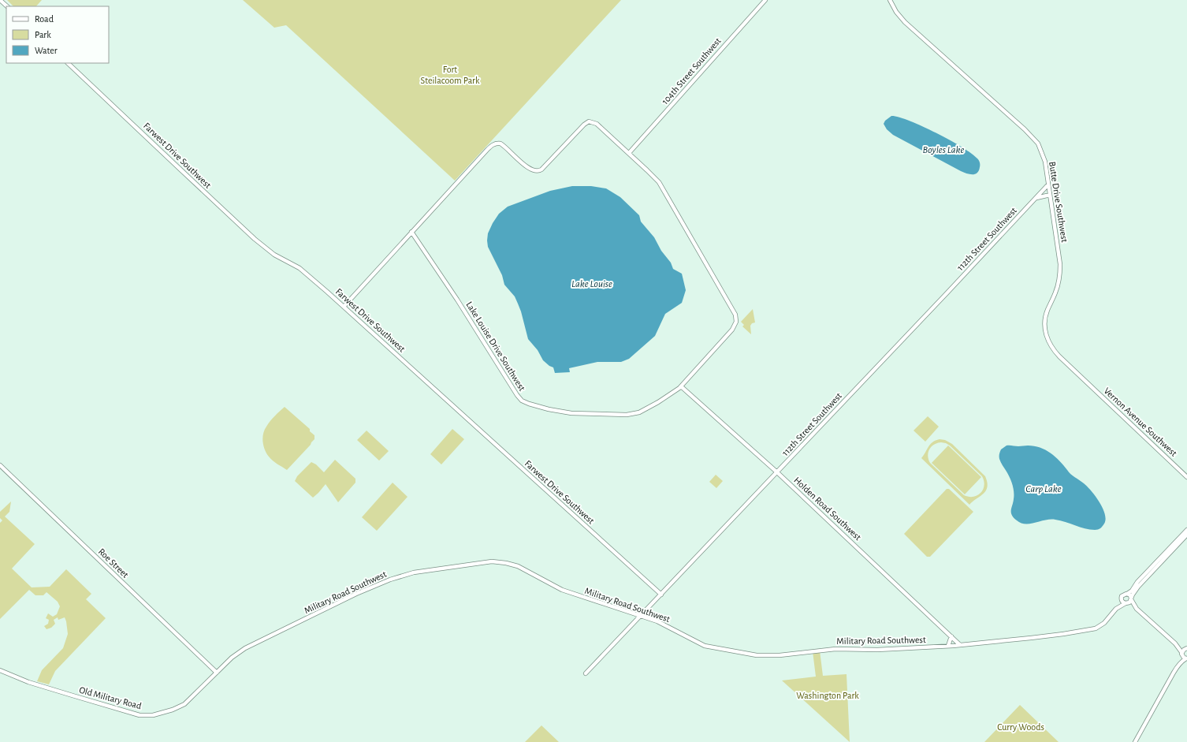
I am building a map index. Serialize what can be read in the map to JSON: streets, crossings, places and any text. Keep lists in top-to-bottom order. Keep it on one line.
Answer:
{"streets":{"street":["104th Street Southwest","Farwest Drive Southwest","Butte Drive Southwest","112th Street Southwest","Lake Louise Drive Southwest","Vernon Avenue Southwest","Holden Road Southwest","Roe Street","Military Road Southwest","Old Military Road"]},"crossings":[["104th Street Southwest","Lake Louise Drive Southwest"],["Farwest Drive Southwest","112th Street Southwest"],["Butte Drive Southwest","112th Street Southwest"],["Butte Drive Southwest","Vernon Avenue Southwest"],["112th Street Southwest","Holden Road Southwest"],["112th Street Southwest","Military Road Southwest"],["Lake Louise Drive Southwest","Holden Road Southwest"],["Holden Road Southwest","Military Road Southwest"],["Roe Street","Old Military Road"],["Military Road Southwest","Old Military Road"]],"water":["Boyles Lake","Lake Louise","Carp Lake"],"parks":["Fort Steilacoom Park","Washington Park","Curry Woods"],"legend":["Road","Park","Water"]}
